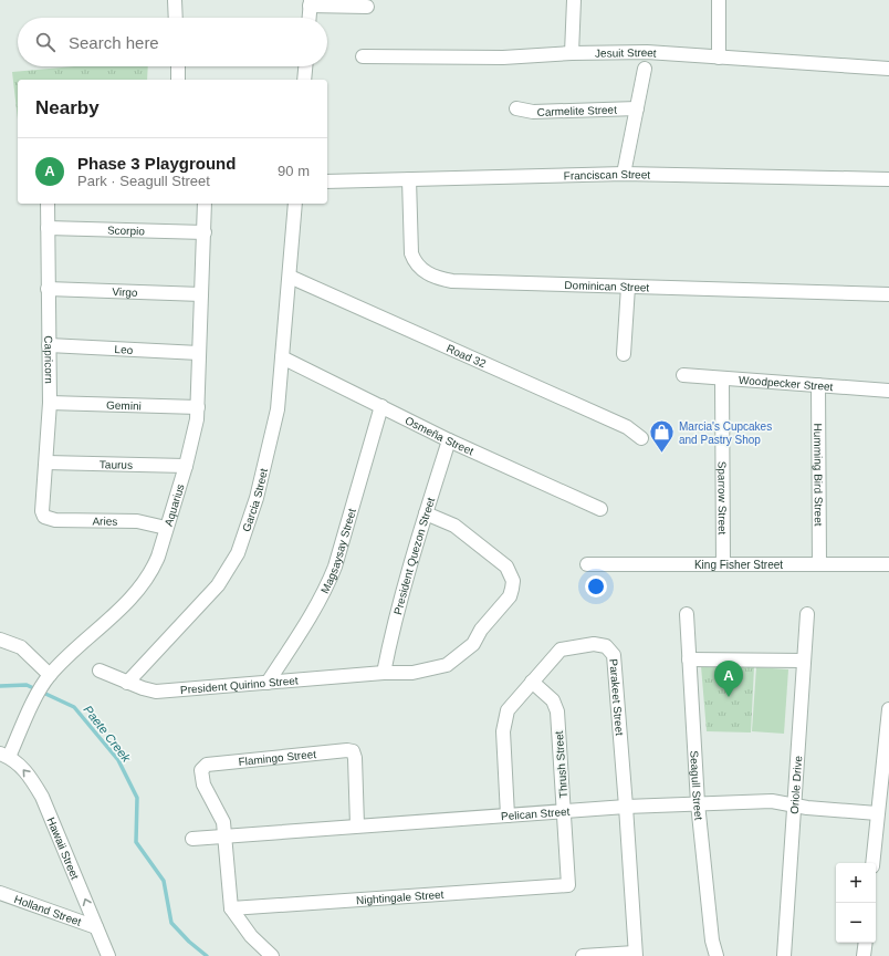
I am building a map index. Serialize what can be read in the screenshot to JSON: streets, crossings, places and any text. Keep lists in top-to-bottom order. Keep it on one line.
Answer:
{"streets":{"street":["Jesuit Street","Carmelite Street","Franciscan Street","Scorpio","Dominican Street","Virgo","Leo","Road 32","Capricorn","Woodpecker Street","Gemini","Osmeña Street","Taurus","Humming Bird Street","Sparrow Street","Garcia Street","Aquarius","Aries","Magsaysay Street","President Quezon Street","King Fisher Street","President Quirino Street","Parakeet Street","Flamingo Street","Thrush Street","Oriole Drive","Seagull Street","Pelican Street","Hawaii Street","Nightingale Street","Holland Street"]},"crossings":[["Franciscan Street","Dominican Street"],["Scorpio","Capricorn"],["Scorpio","Aquarius"],["Virgo","Capricorn"],["Virgo","Aquarius"],["Leo","Capricorn"],["Leo","Aquarius"],["Road 32","Garcia Street"],["Capricorn","Gemini"],["Capricorn","Taurus"],["Capricorn","Aries"],["Woodpecker Street","Humming Bird Street"],["Woodpecker Street","Sparrow Street"],["Gemini","Aquarius"],["Osmeña Street","Garcia Street"],["Osmeña Street","Magsaysay Street"],["Osmeña Street","President Quezon Street"],["Taurus","Aquarius"],["Humming Bird Street","King Fisher Street"],["Sparrow Street","King Fisher Street"],["Garcia Street","President Quirino Street"],["Aquarius","Aries"],["Aquarius","Hawaii Street"],["Magsaysay Street","President Quirino Street"],["President Quezon Street","President Quirino Street"],["Parakeet Street","Thrush Street"],["Parakeet Street","Pelican Street"],["Flamingo Street","Pelican Street"],["Thrush Street","Pelican Street"],["Thrush Street","Nightingale Street"],["Oriole Drive","Pelican Street"],["Seagull Street","Pelican Street"],["Hawaii Street","Holland Street"]],"one_way":["Hawaii Street"],"water":["Paete Creek"],"places":{"shop":["Marcia's Cupcakes and Pastry Shop"]},"page":{"search":"Search here","heading":"Nearby","list":[{"mark":"A","name":"Phase 3 Playground","note":"Park · Seagull Street","value":"90 m"}],"pins":"A","map_buttons":["+","−"]}}
